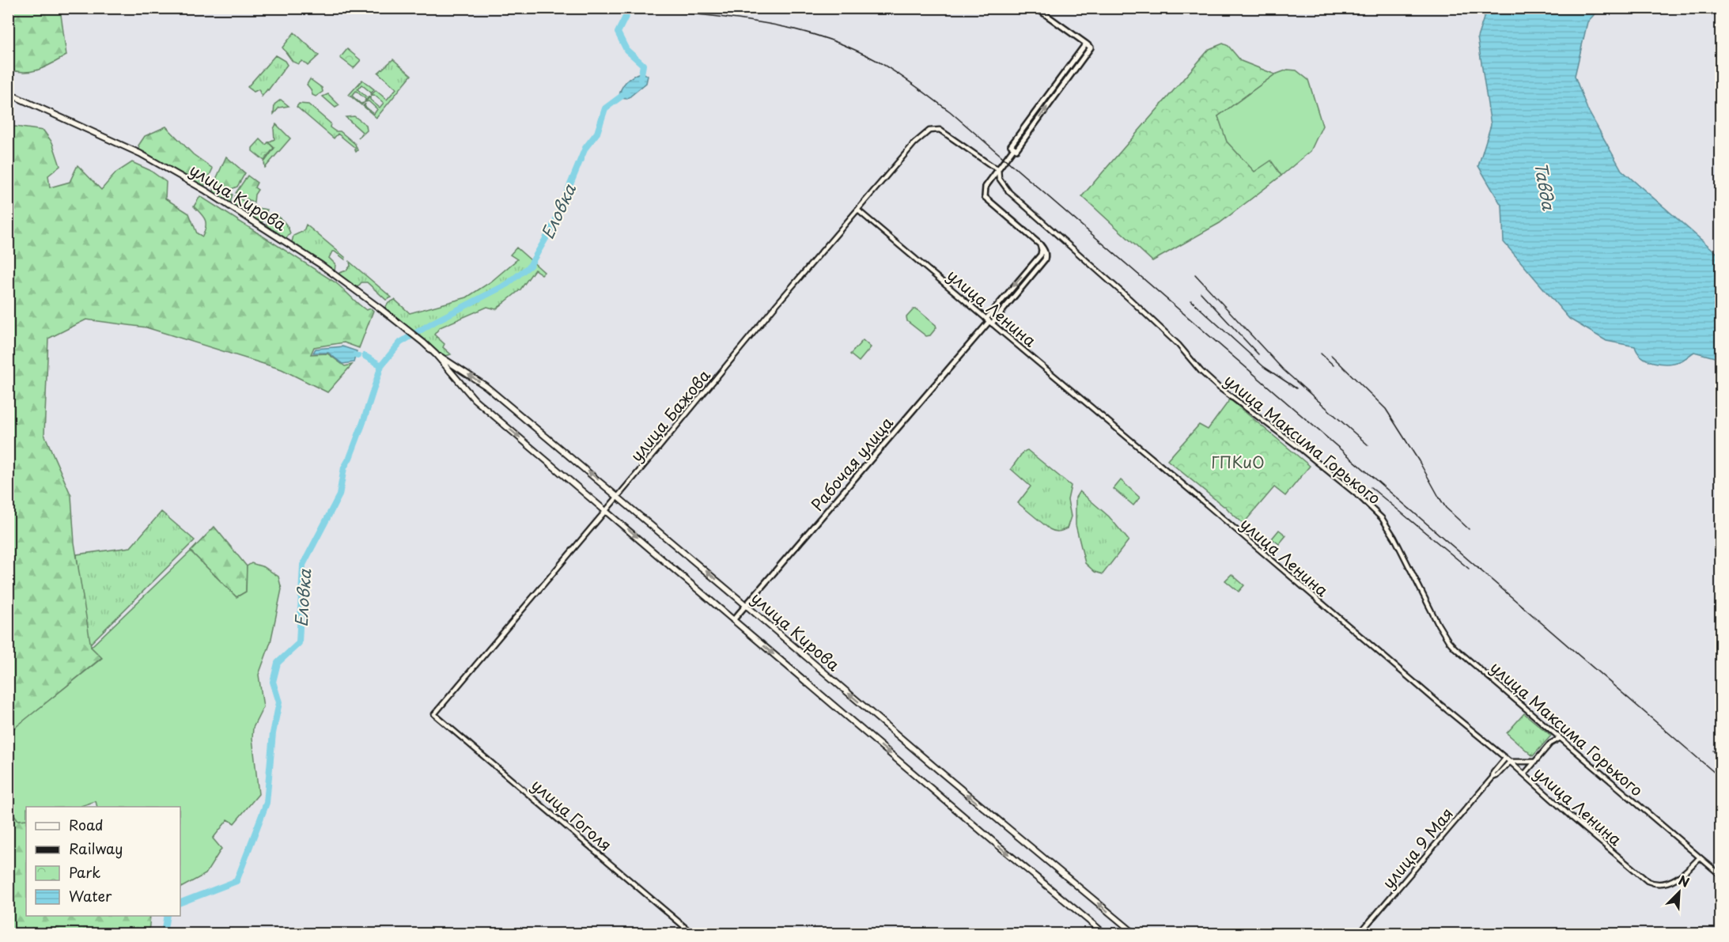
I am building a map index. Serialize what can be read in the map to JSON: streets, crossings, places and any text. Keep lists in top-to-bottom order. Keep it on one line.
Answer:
{"streets":{"main road":["улица Кирова","Рабочая улица"],"street":["улица Ленина","улица Бажова","улица Максима Горького","улица Гоголя","улица 9 Мая"]},"crossings":[["улица Кирова","улица Бажова"],["улица Кирова","Рабочая улица"],["улица Ленина","улица Бажова"],["улица Ленина","улица Максима Горького"],["улица Ленина","Рабочая улица"],["улица Ленина","улица 9 Мая"],["улица Бажова","улица Максима Горького"],["улица Бажова","улица Гоголя"]],"water":["Тавда","Еловка"],"parks":["ГПКиО"],"legend":["Road","Railway","Park","Water"],"north":"top right"}
